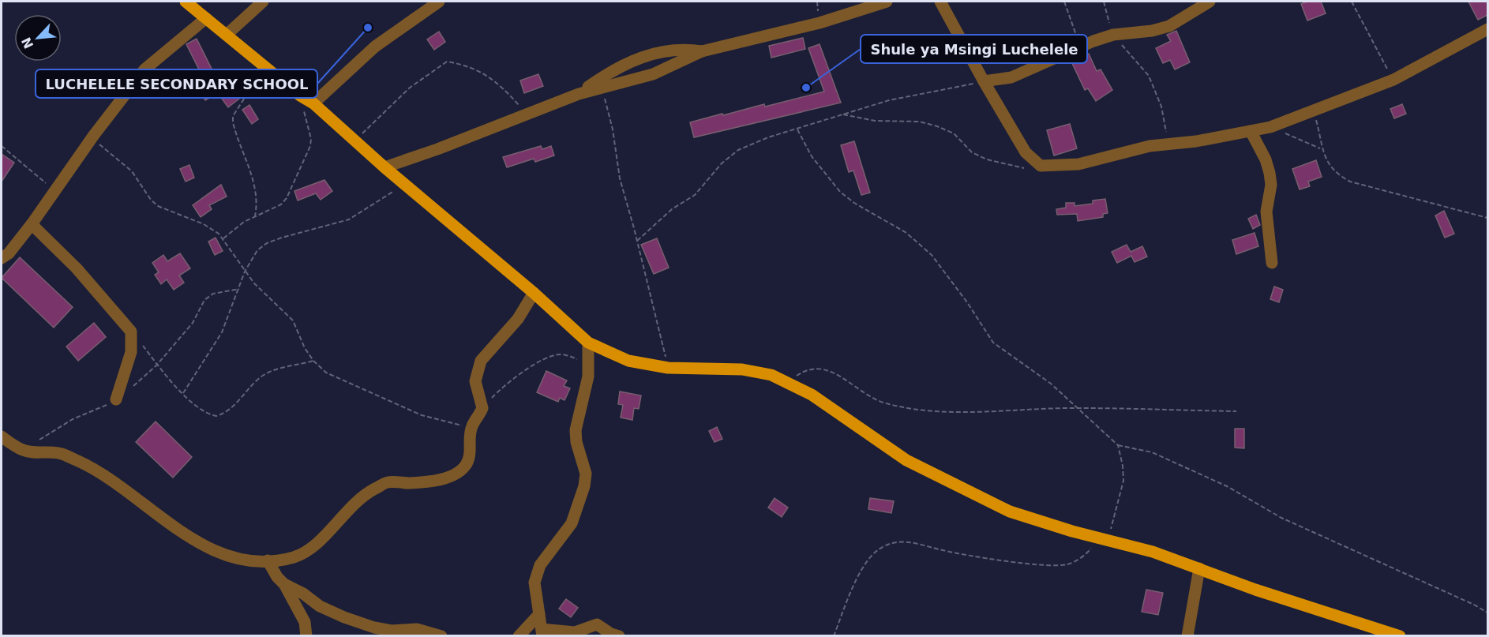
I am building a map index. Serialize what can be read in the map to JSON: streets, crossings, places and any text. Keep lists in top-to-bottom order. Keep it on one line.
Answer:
{"places":["LUCHELELE SECONDARY SCHOOL","Shule ya Msingi Luchelele"],"north":"bottom left"}
